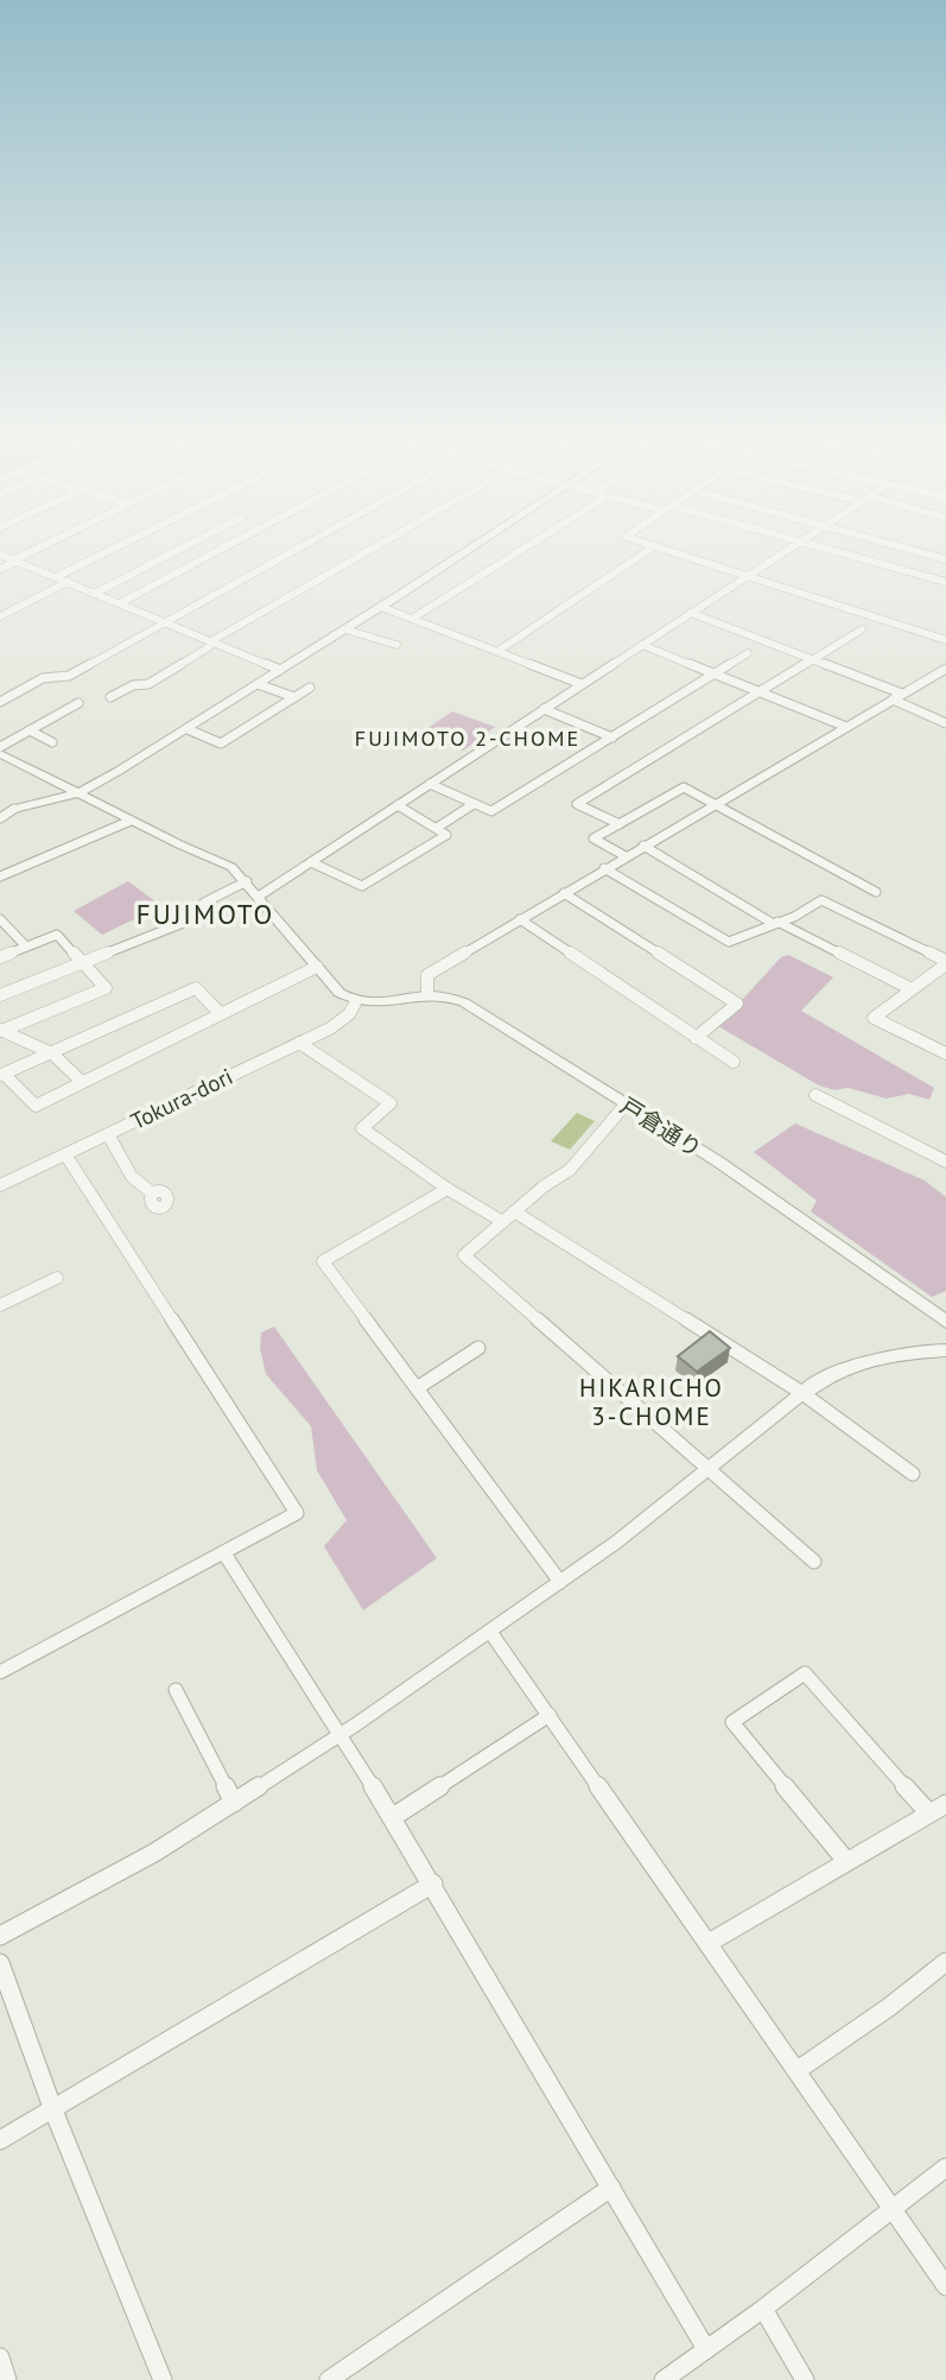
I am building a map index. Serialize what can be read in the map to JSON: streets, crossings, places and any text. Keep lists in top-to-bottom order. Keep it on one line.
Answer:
{"streets":{"street":["Tokura-dori","戸倉通り"]},"crossings":[["Tokura-dori","戸倉通り"]],"districts":["FUJIMOTO 2-CHOME","FUJIMOTO","HIKARICHO 3-CHOME"]}
